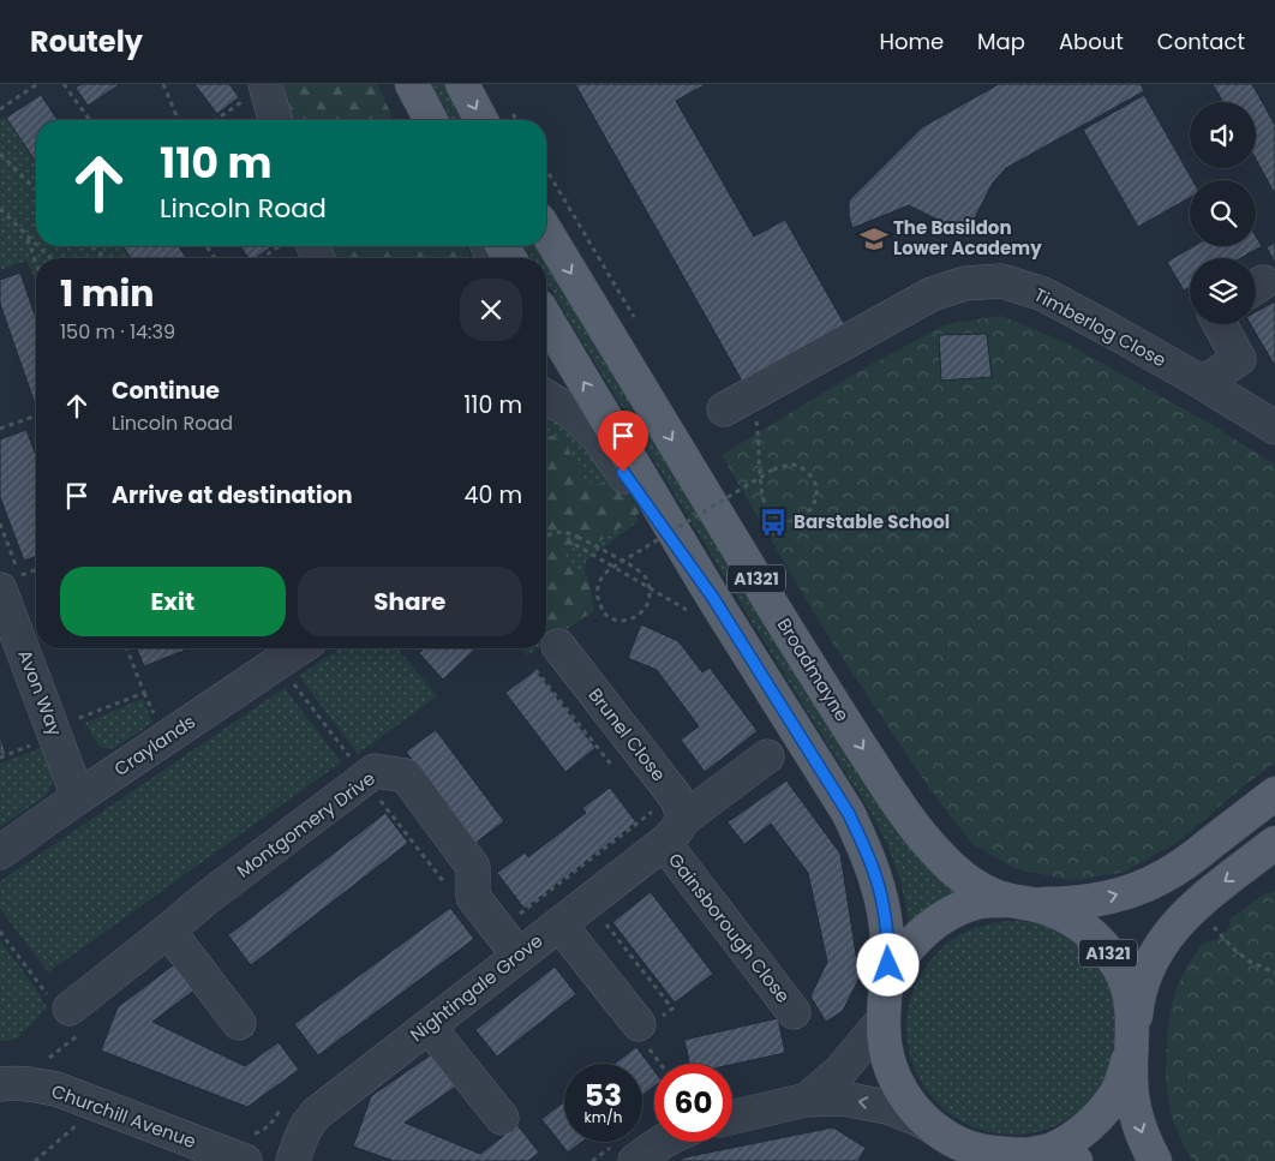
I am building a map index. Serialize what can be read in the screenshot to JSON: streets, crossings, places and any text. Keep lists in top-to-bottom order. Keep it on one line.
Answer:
{"streets":{"main road":["A1321","Broadmayne"],"street":["Timberlog Close","Avon Way","Brunel Close","Craylands","Montgomery Drive","Gainsborough Close","Nightingale Grove","Churchill Avenue"]},"crossings":[["Avon Way","Craylands"],["Brunel Close","Gainsborough Close"],["Brunel Close","Nightingale Grove"],["Montgomery Drive","Nightingale Grove"],["Gainsborough Close","Nightingale Grove"]],"places":{"school or university":["The Basildon Lower Academy"],"bus stop":["Barstable School"]},"page":{"header":"Routely","nav":["Home","Map","About","Contact"],"turn":["110 m","Lincoln Road"],"heading":["1 min","150 m · 14:39"],"list":[{"name":"Continue","note":"Lincoln Road","value":"110 m"},{"name":"Arrive at destination","value":"40 m"}],"buttons":["Exit","Share"],"speed":"53 km/h","limit":"60"}}
